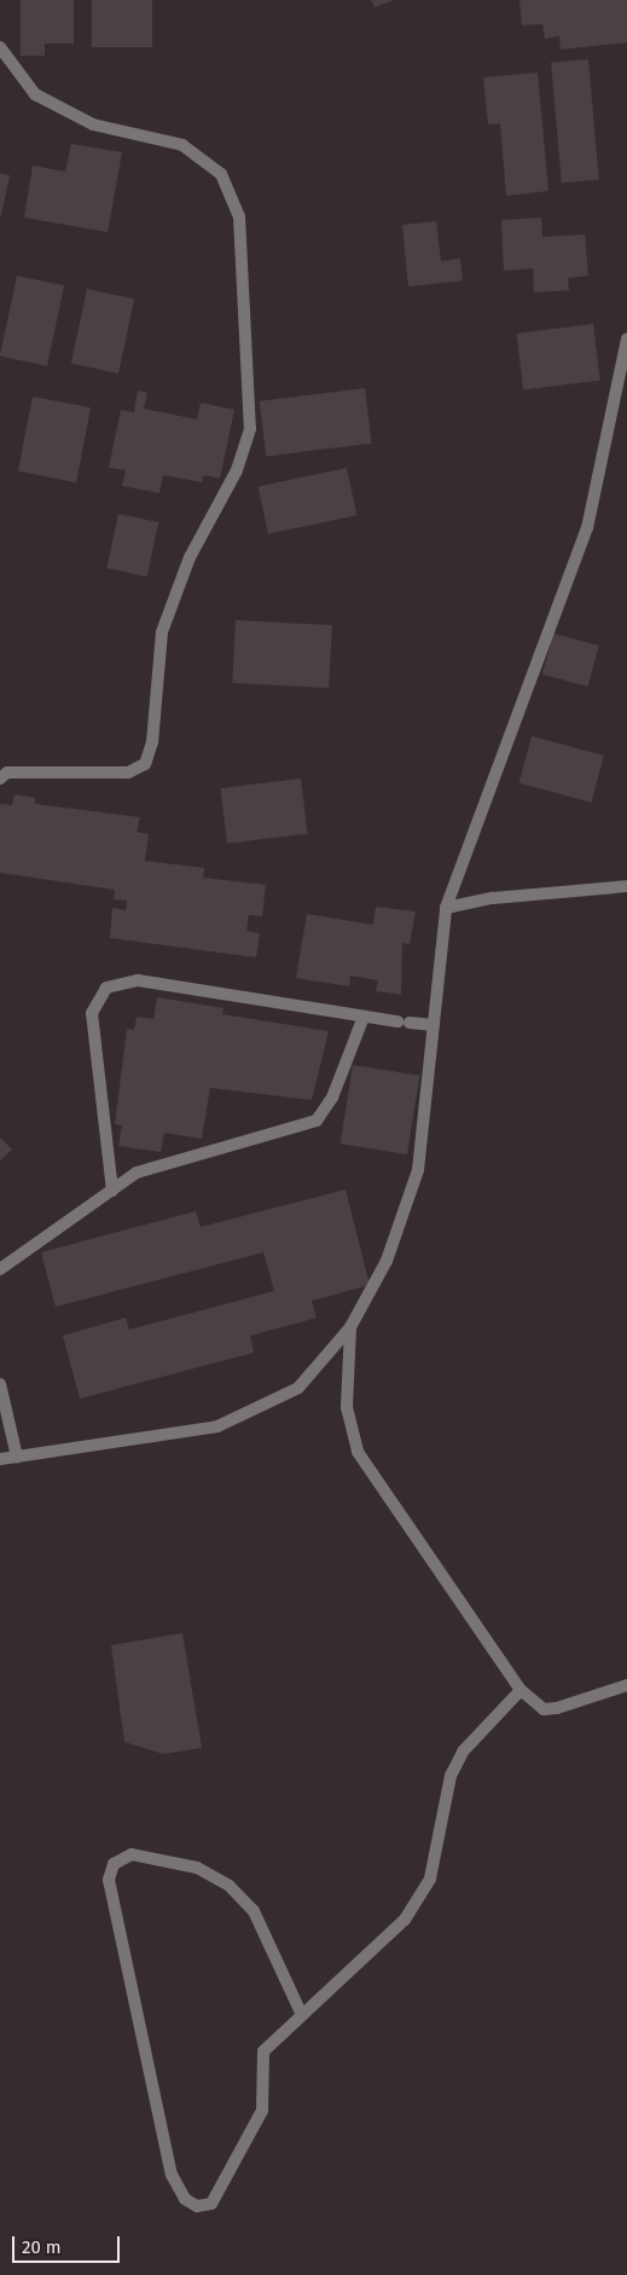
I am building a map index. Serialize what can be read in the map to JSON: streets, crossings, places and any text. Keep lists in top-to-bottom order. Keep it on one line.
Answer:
{"scale_bar":"20 m"}
